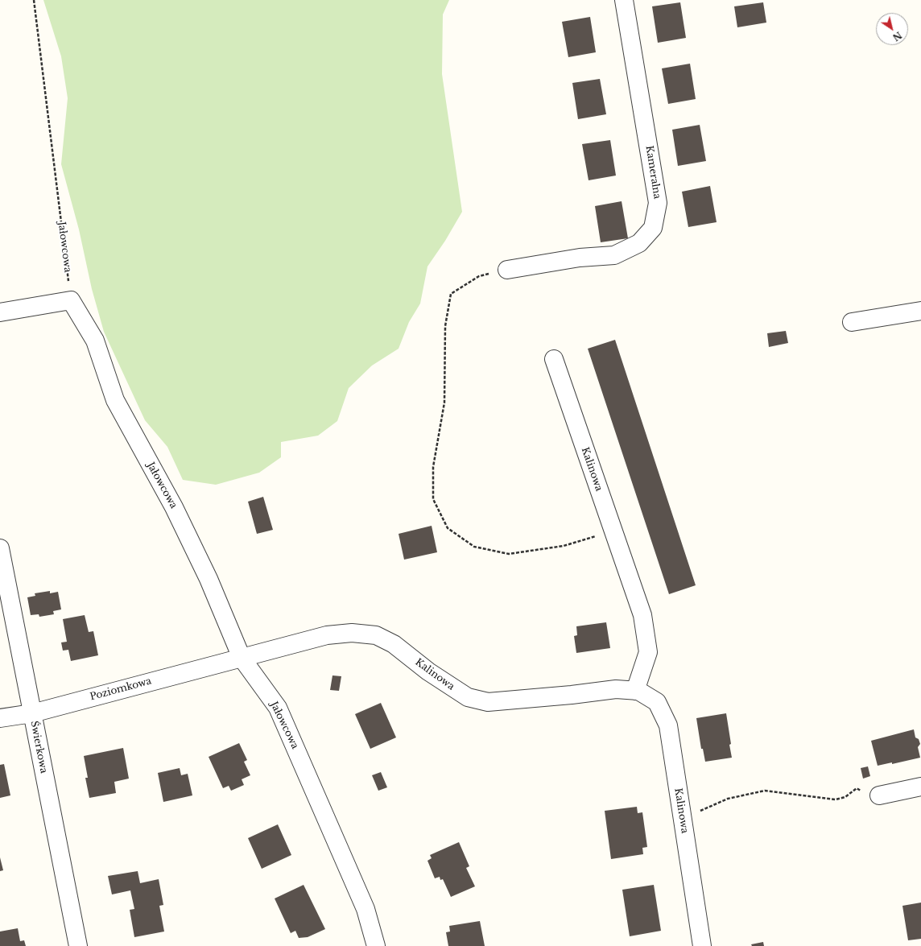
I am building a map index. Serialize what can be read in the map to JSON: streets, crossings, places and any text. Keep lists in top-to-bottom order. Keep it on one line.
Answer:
{"streets":{"street":["Kameralna","Jałowcowa","Kalinowa","Poziomkowa","Świerkowa"]},"crossings":[["Jałowcowa","Kalinowa"],["Jałowcowa","Poziomkowa"],["Kalinowa","Poziomkowa"],["Poziomkowa","Świerkowa"]],"north":"bottom right"}
